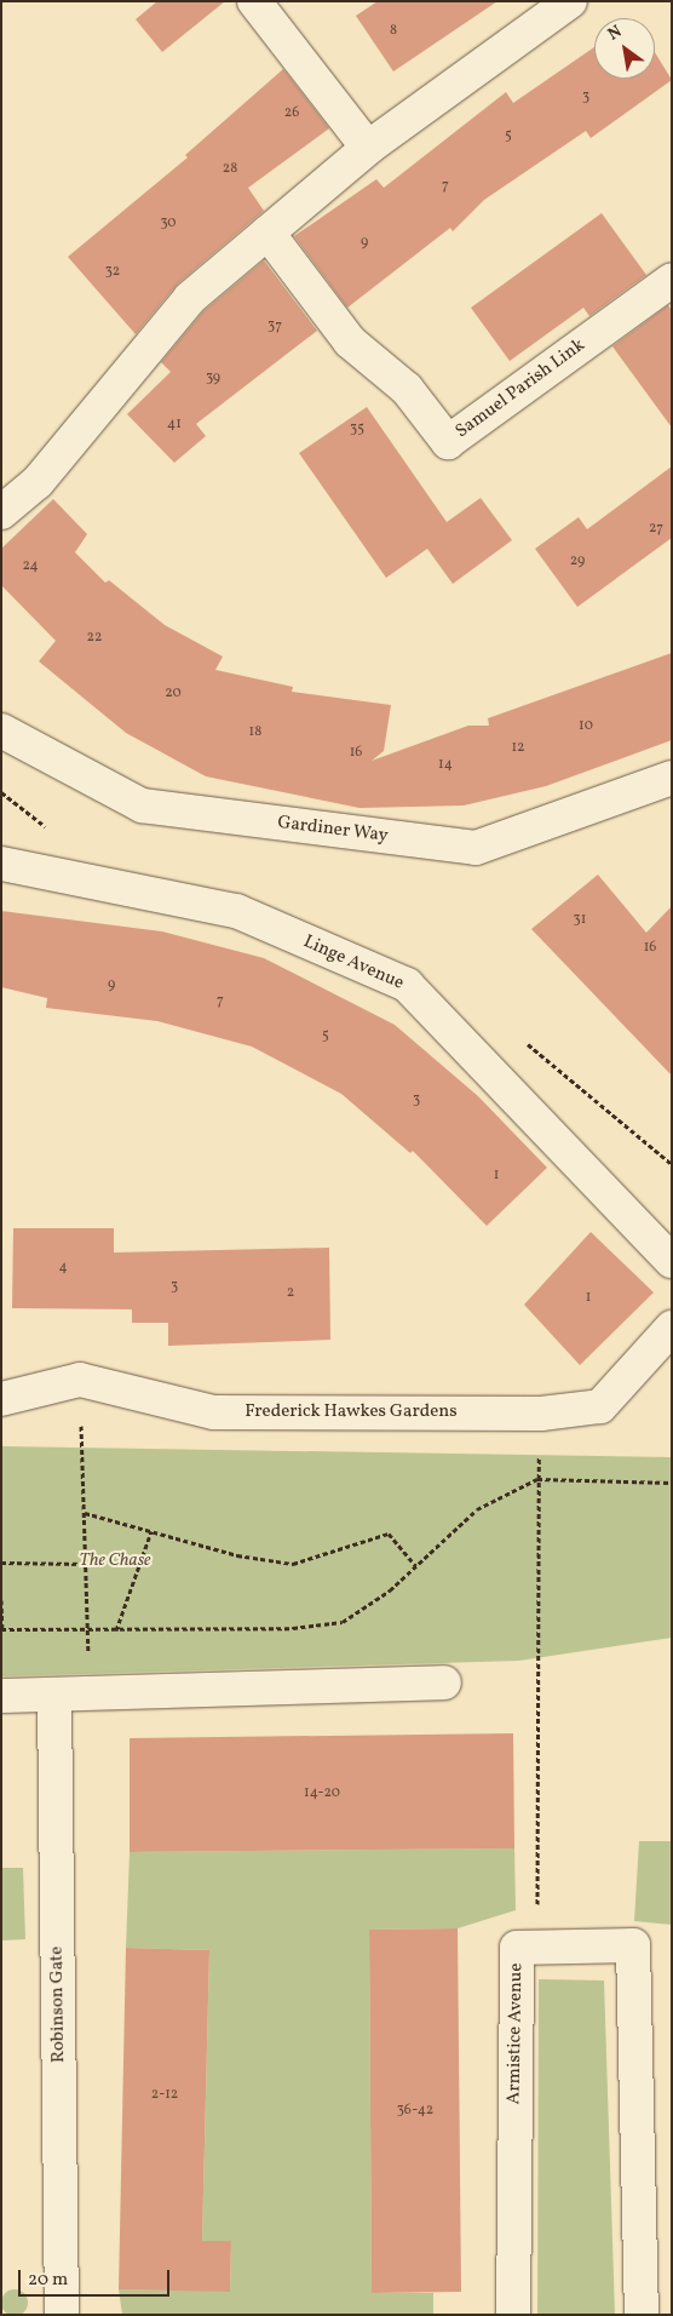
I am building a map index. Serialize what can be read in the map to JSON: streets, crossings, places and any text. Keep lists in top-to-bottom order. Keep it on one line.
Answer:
{"streets":{"street":["Samuel Parish Link","Gardiner Way","Linge Avenue","Frederick Hawkes Gardens","Robinson Gate","Armistice Avenue"]},"parks":["The Chase"],"house_numbers":["8","3","26","5","28","7","30","9","32","37","39","41","35","27","29","24","22","20","10","18","12","16","14","31","16","9","7","5","3","1","4","3","2","1","14-20","2-12","36-42"],"scale_bar":"20 m","north":"top left"}
